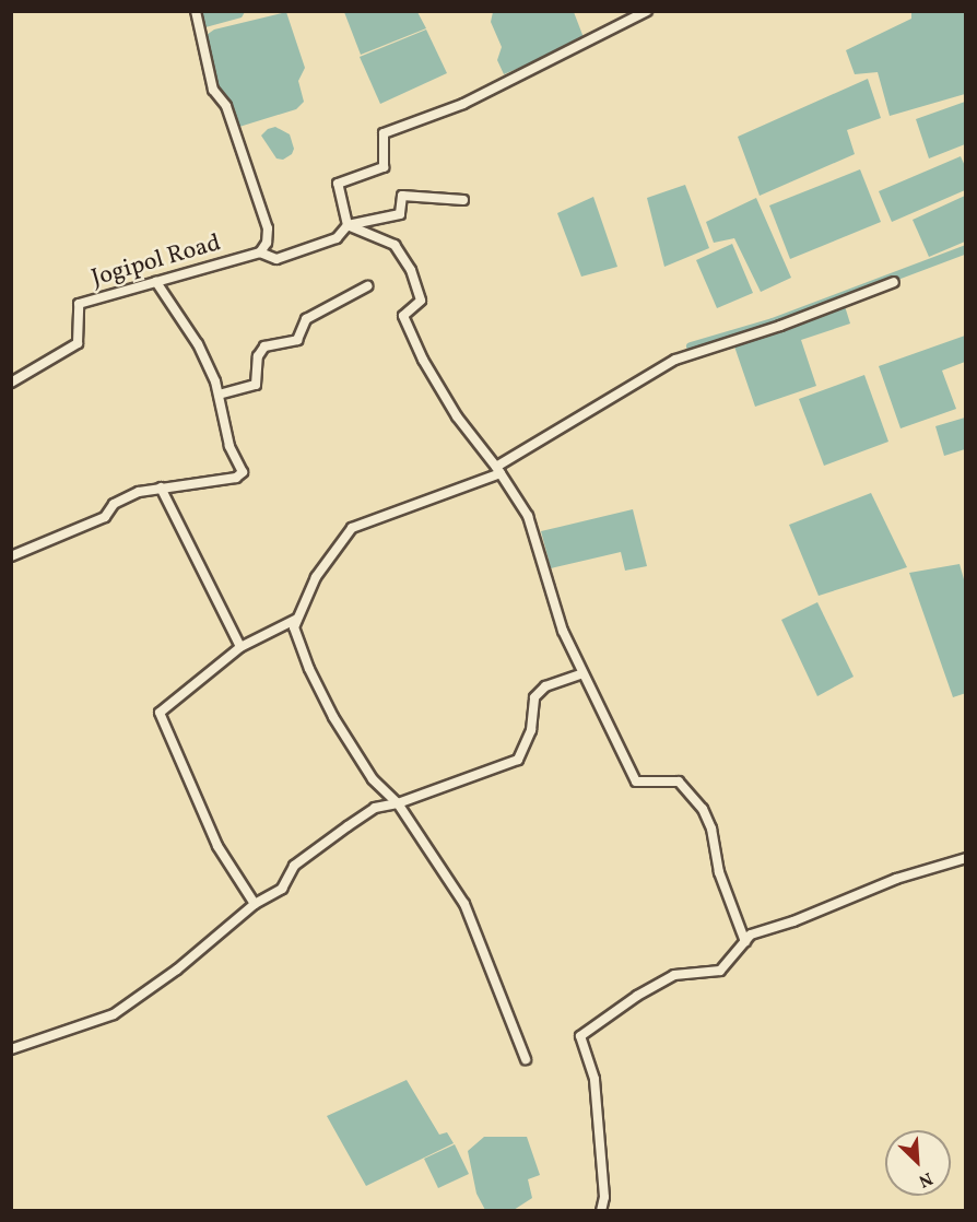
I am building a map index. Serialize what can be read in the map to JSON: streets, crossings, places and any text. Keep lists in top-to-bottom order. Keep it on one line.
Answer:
{"streets":{"street":["Jogipol Road"]},"north":"bottom right"}
